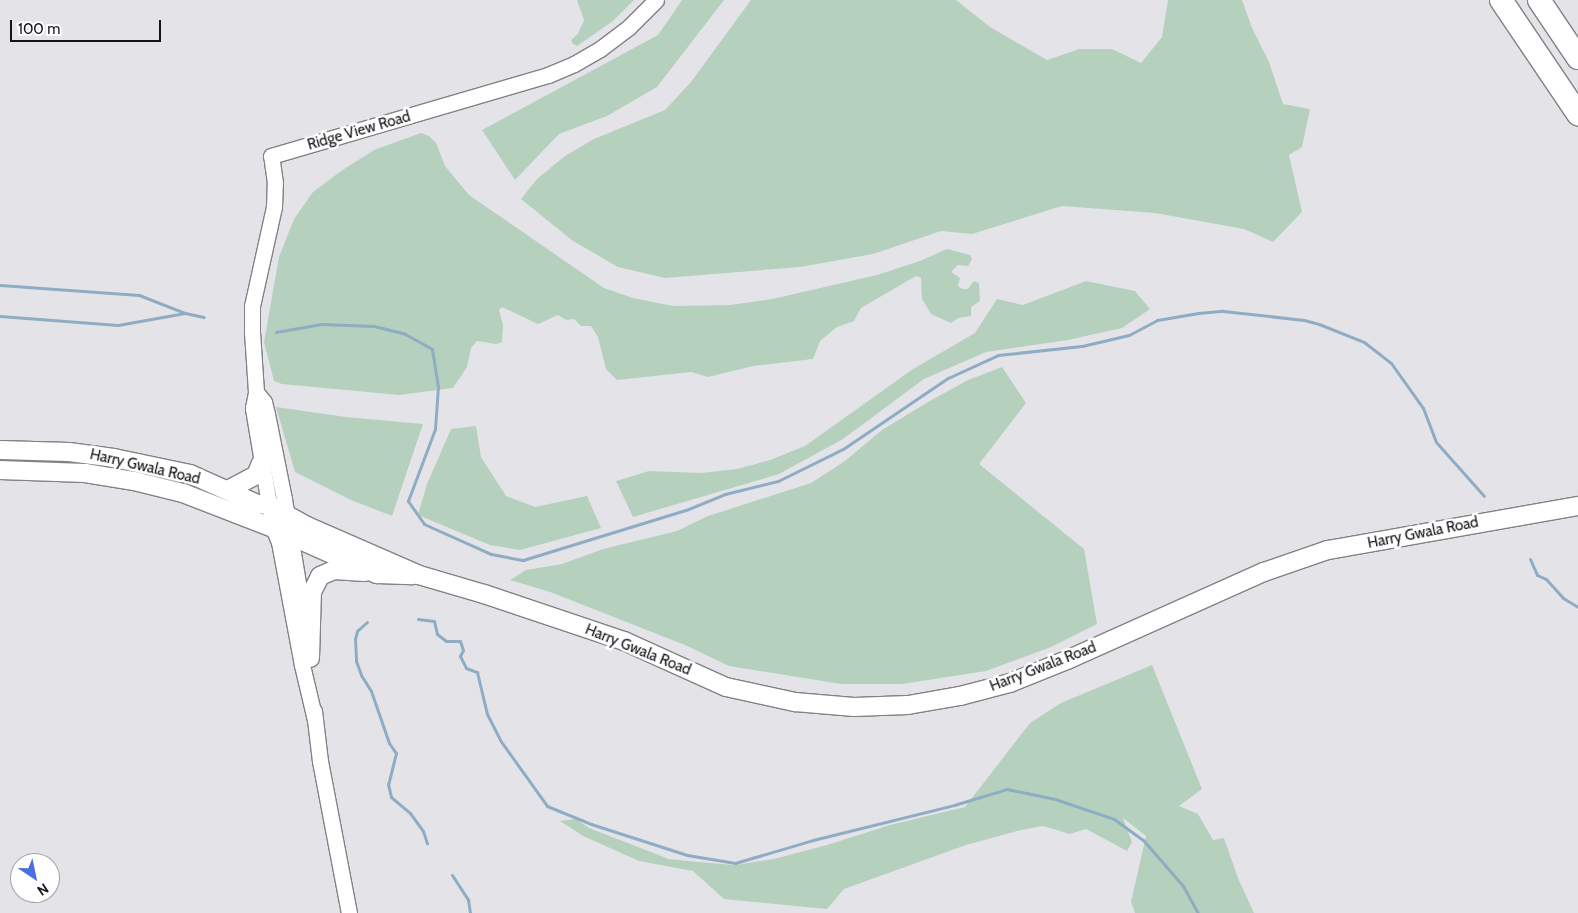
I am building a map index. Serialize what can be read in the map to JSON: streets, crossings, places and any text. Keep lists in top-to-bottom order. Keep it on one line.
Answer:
{"streets":{"main road":["Harry Gwala Road"],"street":["Ridge View Road"]},"crossings":[["Ridge View Road","Harry Gwala Road"]],"scale_bar":"100 m","north":"bottom right"}
